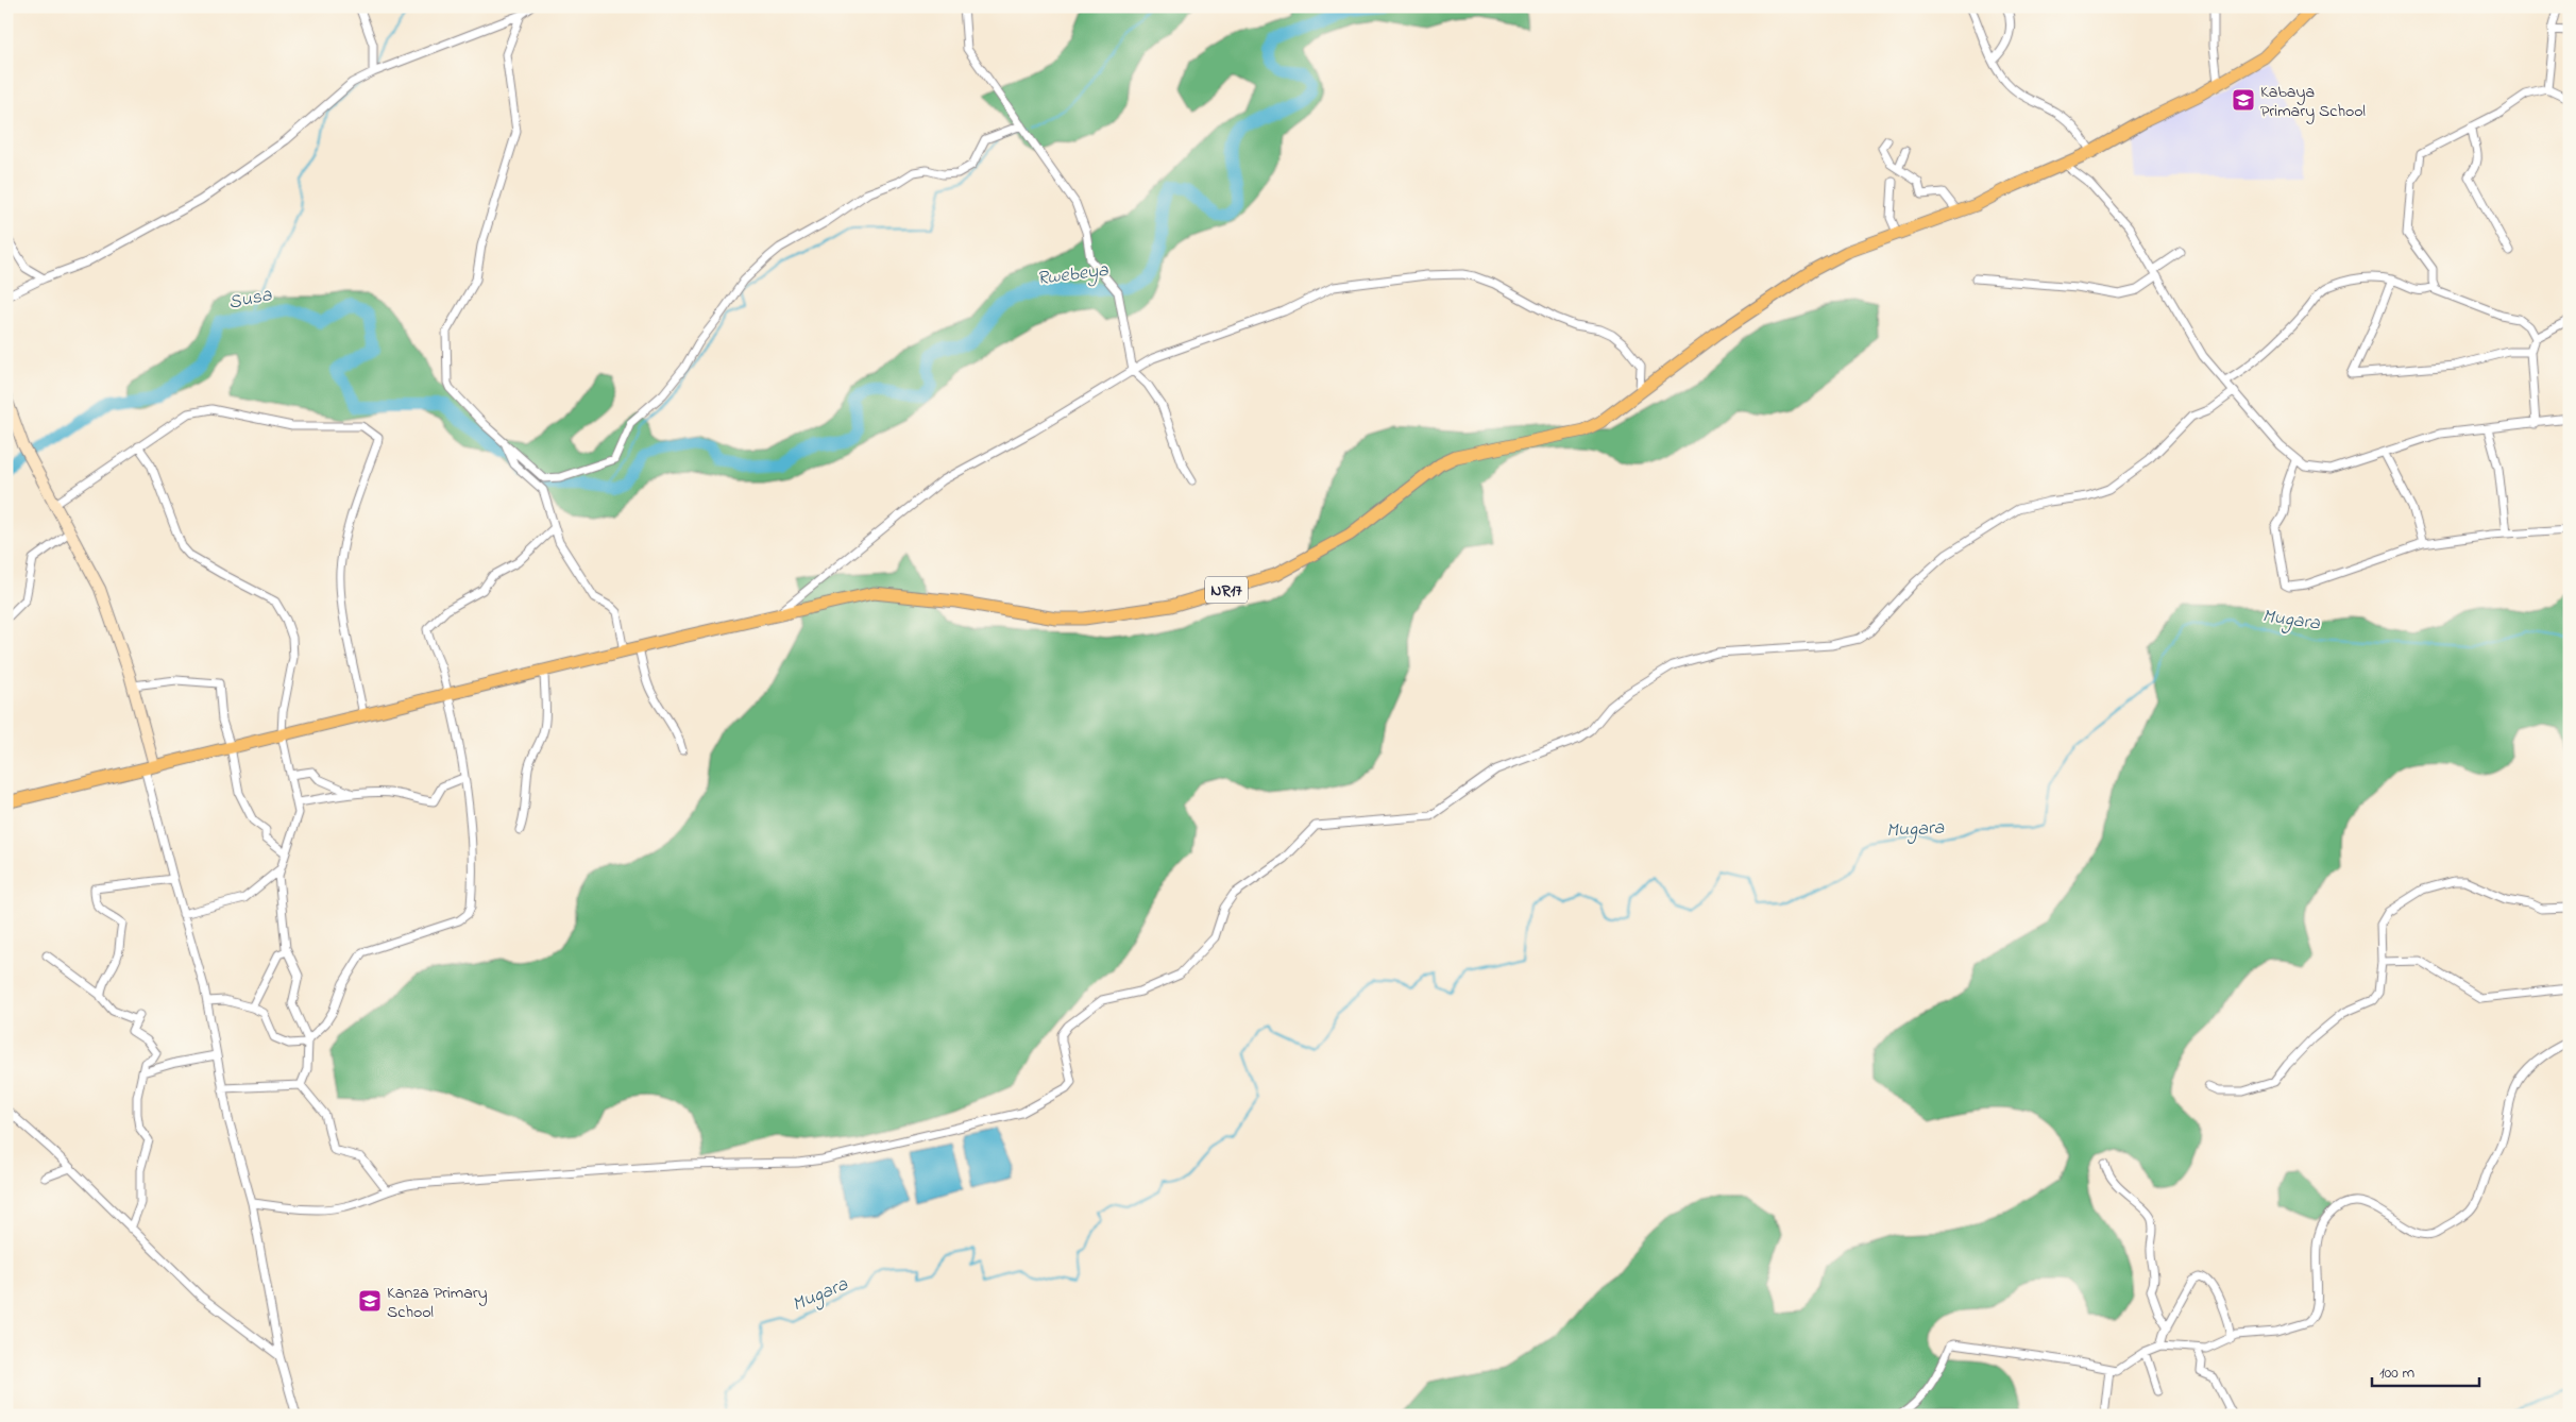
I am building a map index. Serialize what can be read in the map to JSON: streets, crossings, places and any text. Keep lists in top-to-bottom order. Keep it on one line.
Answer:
{"streets":{"main road":["NR17"]},"water":["Rwebeya","Susa","Mugara"],"places":{"school or university":["Kabaya Primary School","Kanza Primary School"]},"scale_bar":"100 m"}
